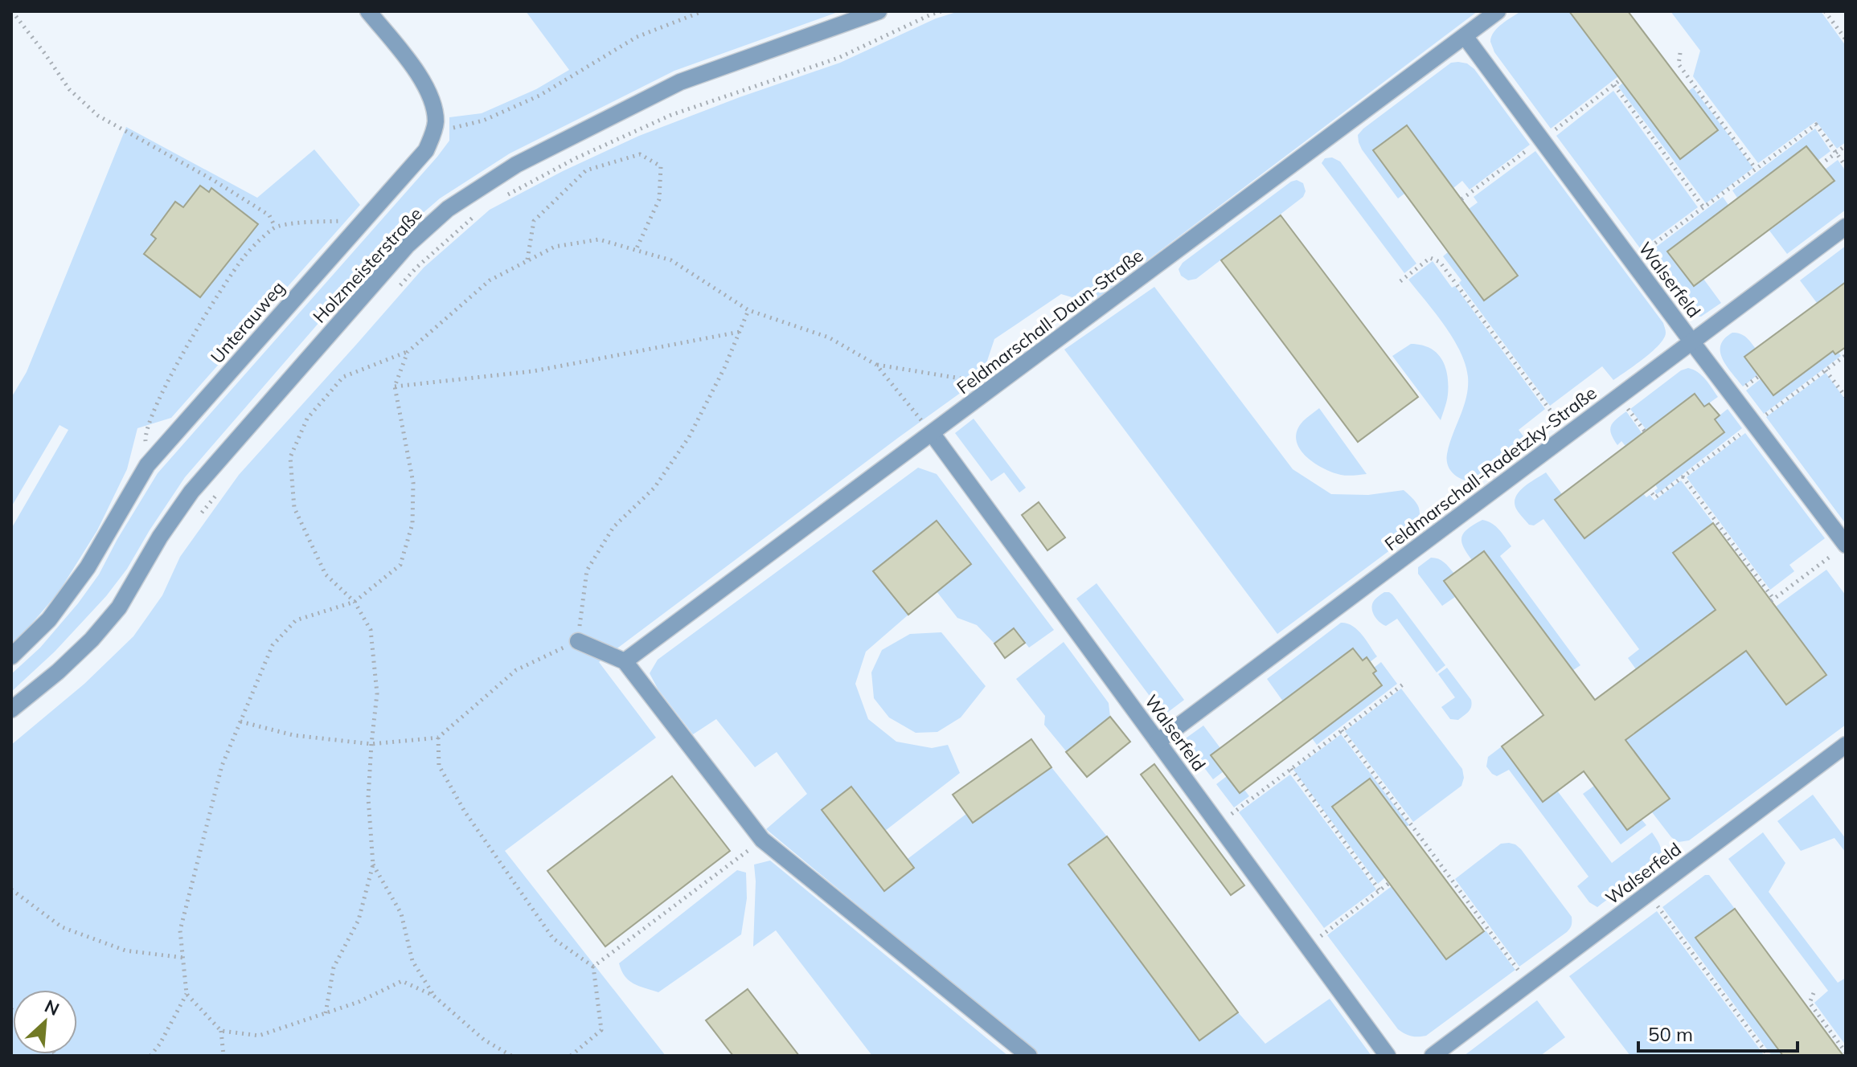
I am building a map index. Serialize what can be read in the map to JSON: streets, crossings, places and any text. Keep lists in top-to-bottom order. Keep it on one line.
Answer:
{"streets":{"street":["Holzmeisterstraße","Walserfeld","Feldmarschall-Daun-Straße","Unterauweg","Feldmarschall-Radetzky-Straße"]},"crossings":[["Walserfeld","Feldmarschall-Daun-Straße"],["Walserfeld","Feldmarschall-Radetzky-Straße"]],"scale_bar":"50 m","north":"top right"}
